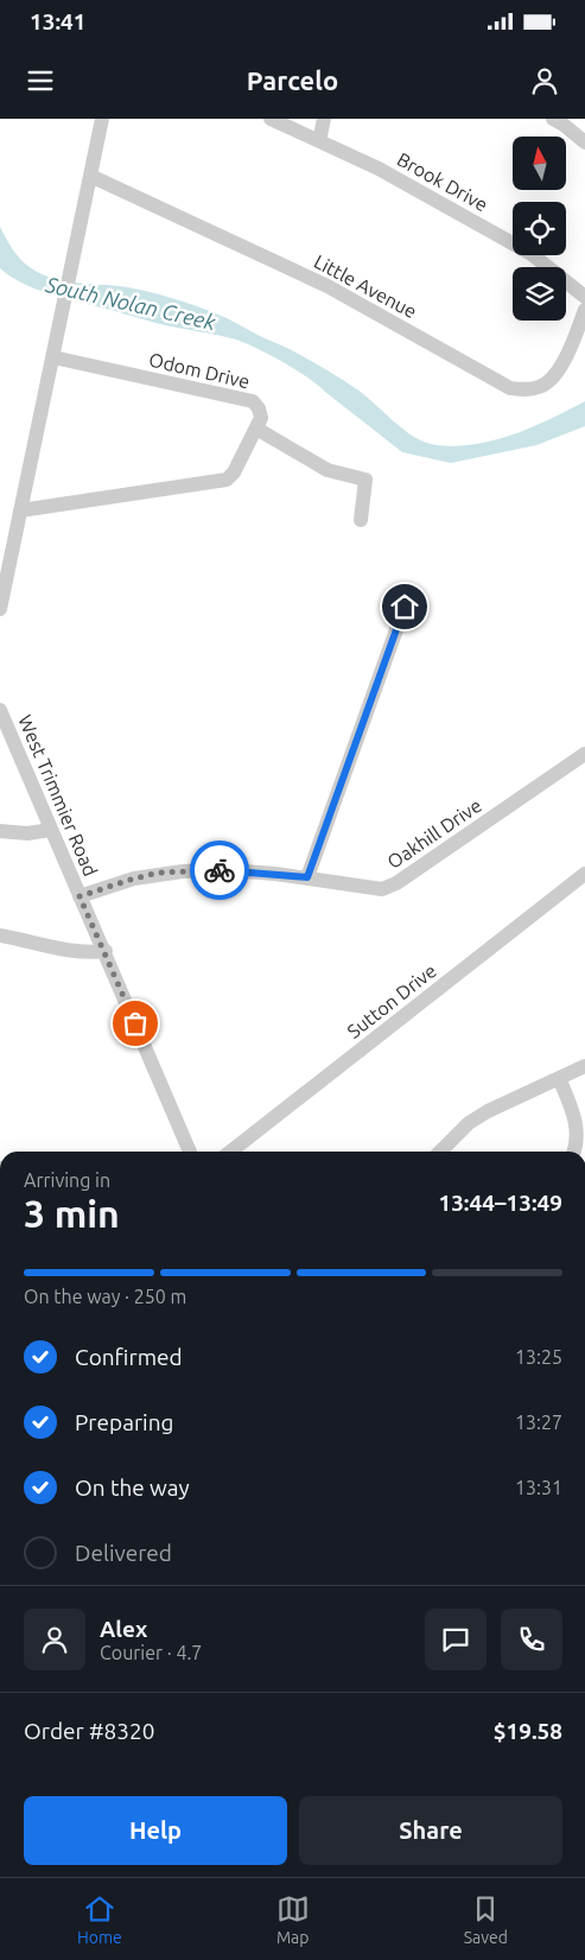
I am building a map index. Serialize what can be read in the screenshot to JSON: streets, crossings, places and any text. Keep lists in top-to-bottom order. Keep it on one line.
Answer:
{"streets":{"street":["Brook Drive","Little Avenue","Odom Drive","West Trimmier Road","Oakhill Drive","Sutton Drive"]},"crossings":[["West Trimmier Road","Oakhill Drive"]],"water":["South Nolan Creek"],"north":"top","page":{"status":"13:41","header":"Parcelo","heading":["3 min","Arriving in","13:44–13:49"],"panel":["Alex","Courier · 4.7","Order #8320","$19.58"],"bar":"On the way · 250 m","list":[["Confirmed","13:25"],["Preparing","13:27"],["On the way","13:31"],"Delivered"],"buttons":["Help","Share"],"tabs":["Home","Map","Saved"]}}
